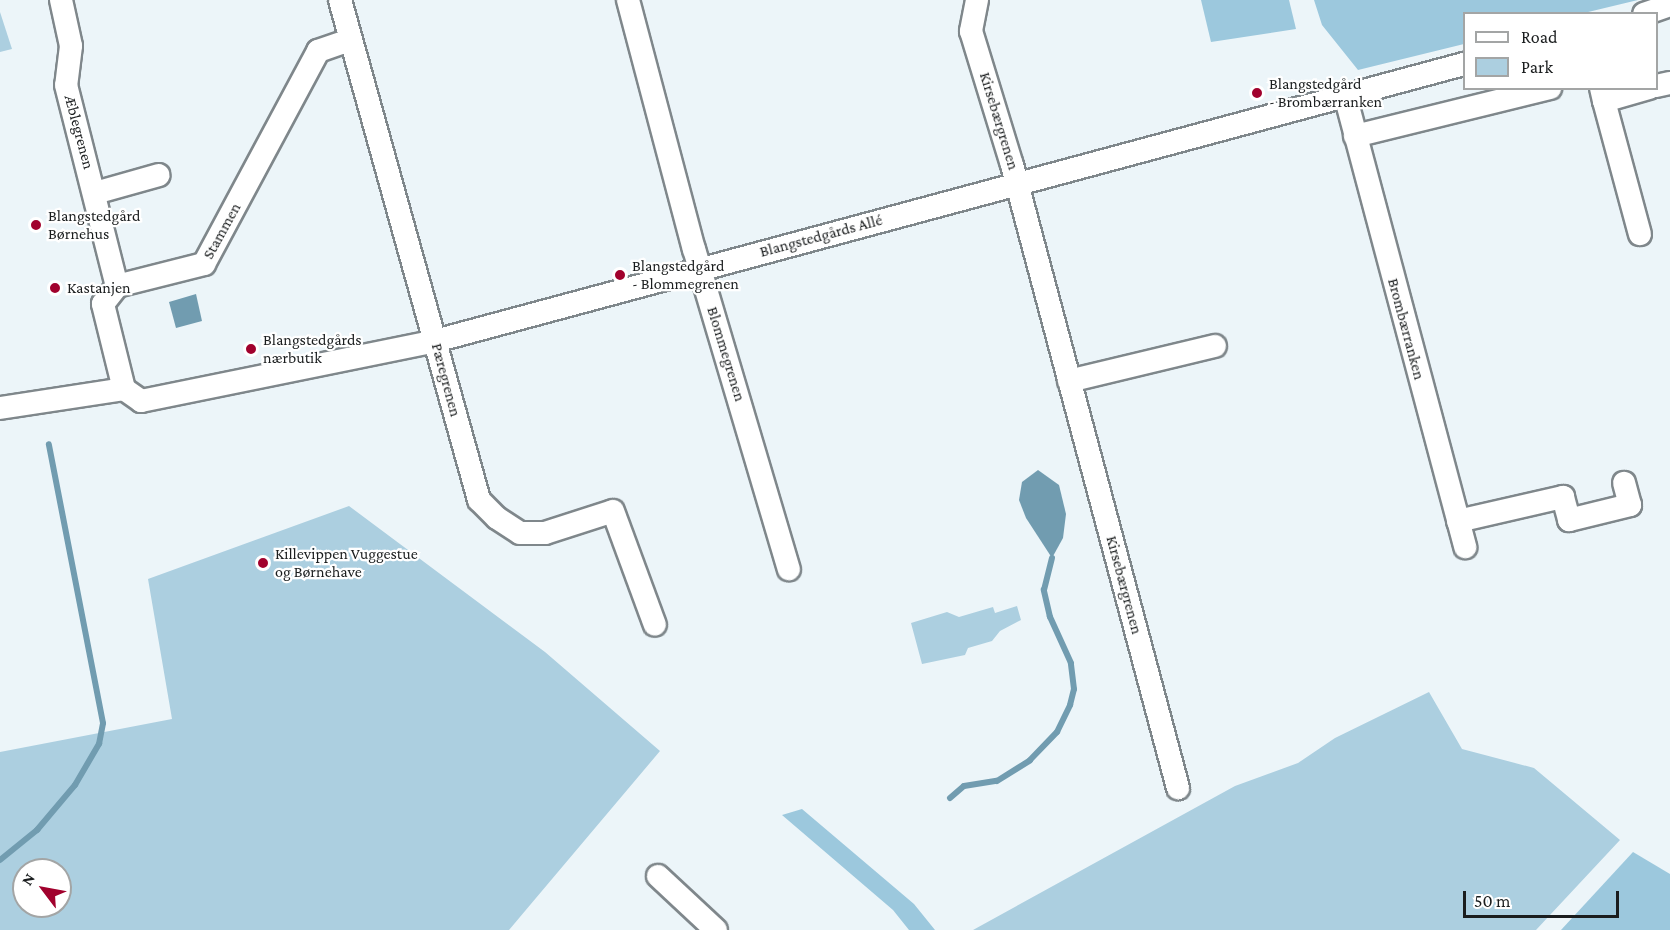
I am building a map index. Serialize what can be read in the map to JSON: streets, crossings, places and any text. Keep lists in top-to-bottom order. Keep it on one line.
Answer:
{"streets":{"street":["Kirsebærgrenen","Æblegrenen","Stammen","Blangstedgårds Allé","Brombærranken","Blommegrenen","Pæregrenen"]},"crossings":[["Kirsebærgrenen","Blangstedgårds Allé"],["Æblegrenen","Stammen"],["Stammen","Pæregrenen"],["Blangstedgårds Allé","Brombærranken"],["Blangstedgårds Allé","Blommegrenen"],["Blangstedgårds Allé","Pæregrenen"]],"places":["Blangstedgård - Brombærranken","Blangstedgård Børnehus","Blangstedgård - Blommegrenen","Kastanjen","Blangstedgårds nærbutik","Killevippen Vuggestue og Børnehave"],"legend":["Road","Park"],"scale_bar":"50 m","north":"top left"}
